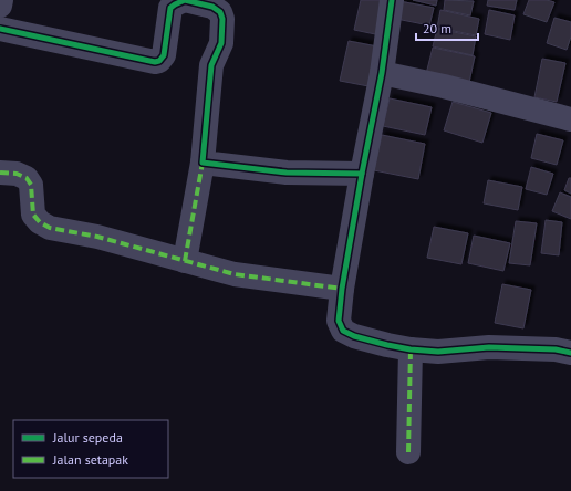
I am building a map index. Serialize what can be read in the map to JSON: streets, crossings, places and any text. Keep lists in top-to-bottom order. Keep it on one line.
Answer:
{"legend":["Jalur sepeda","Jalan setapak"],"scale_bar":"20 m"}
